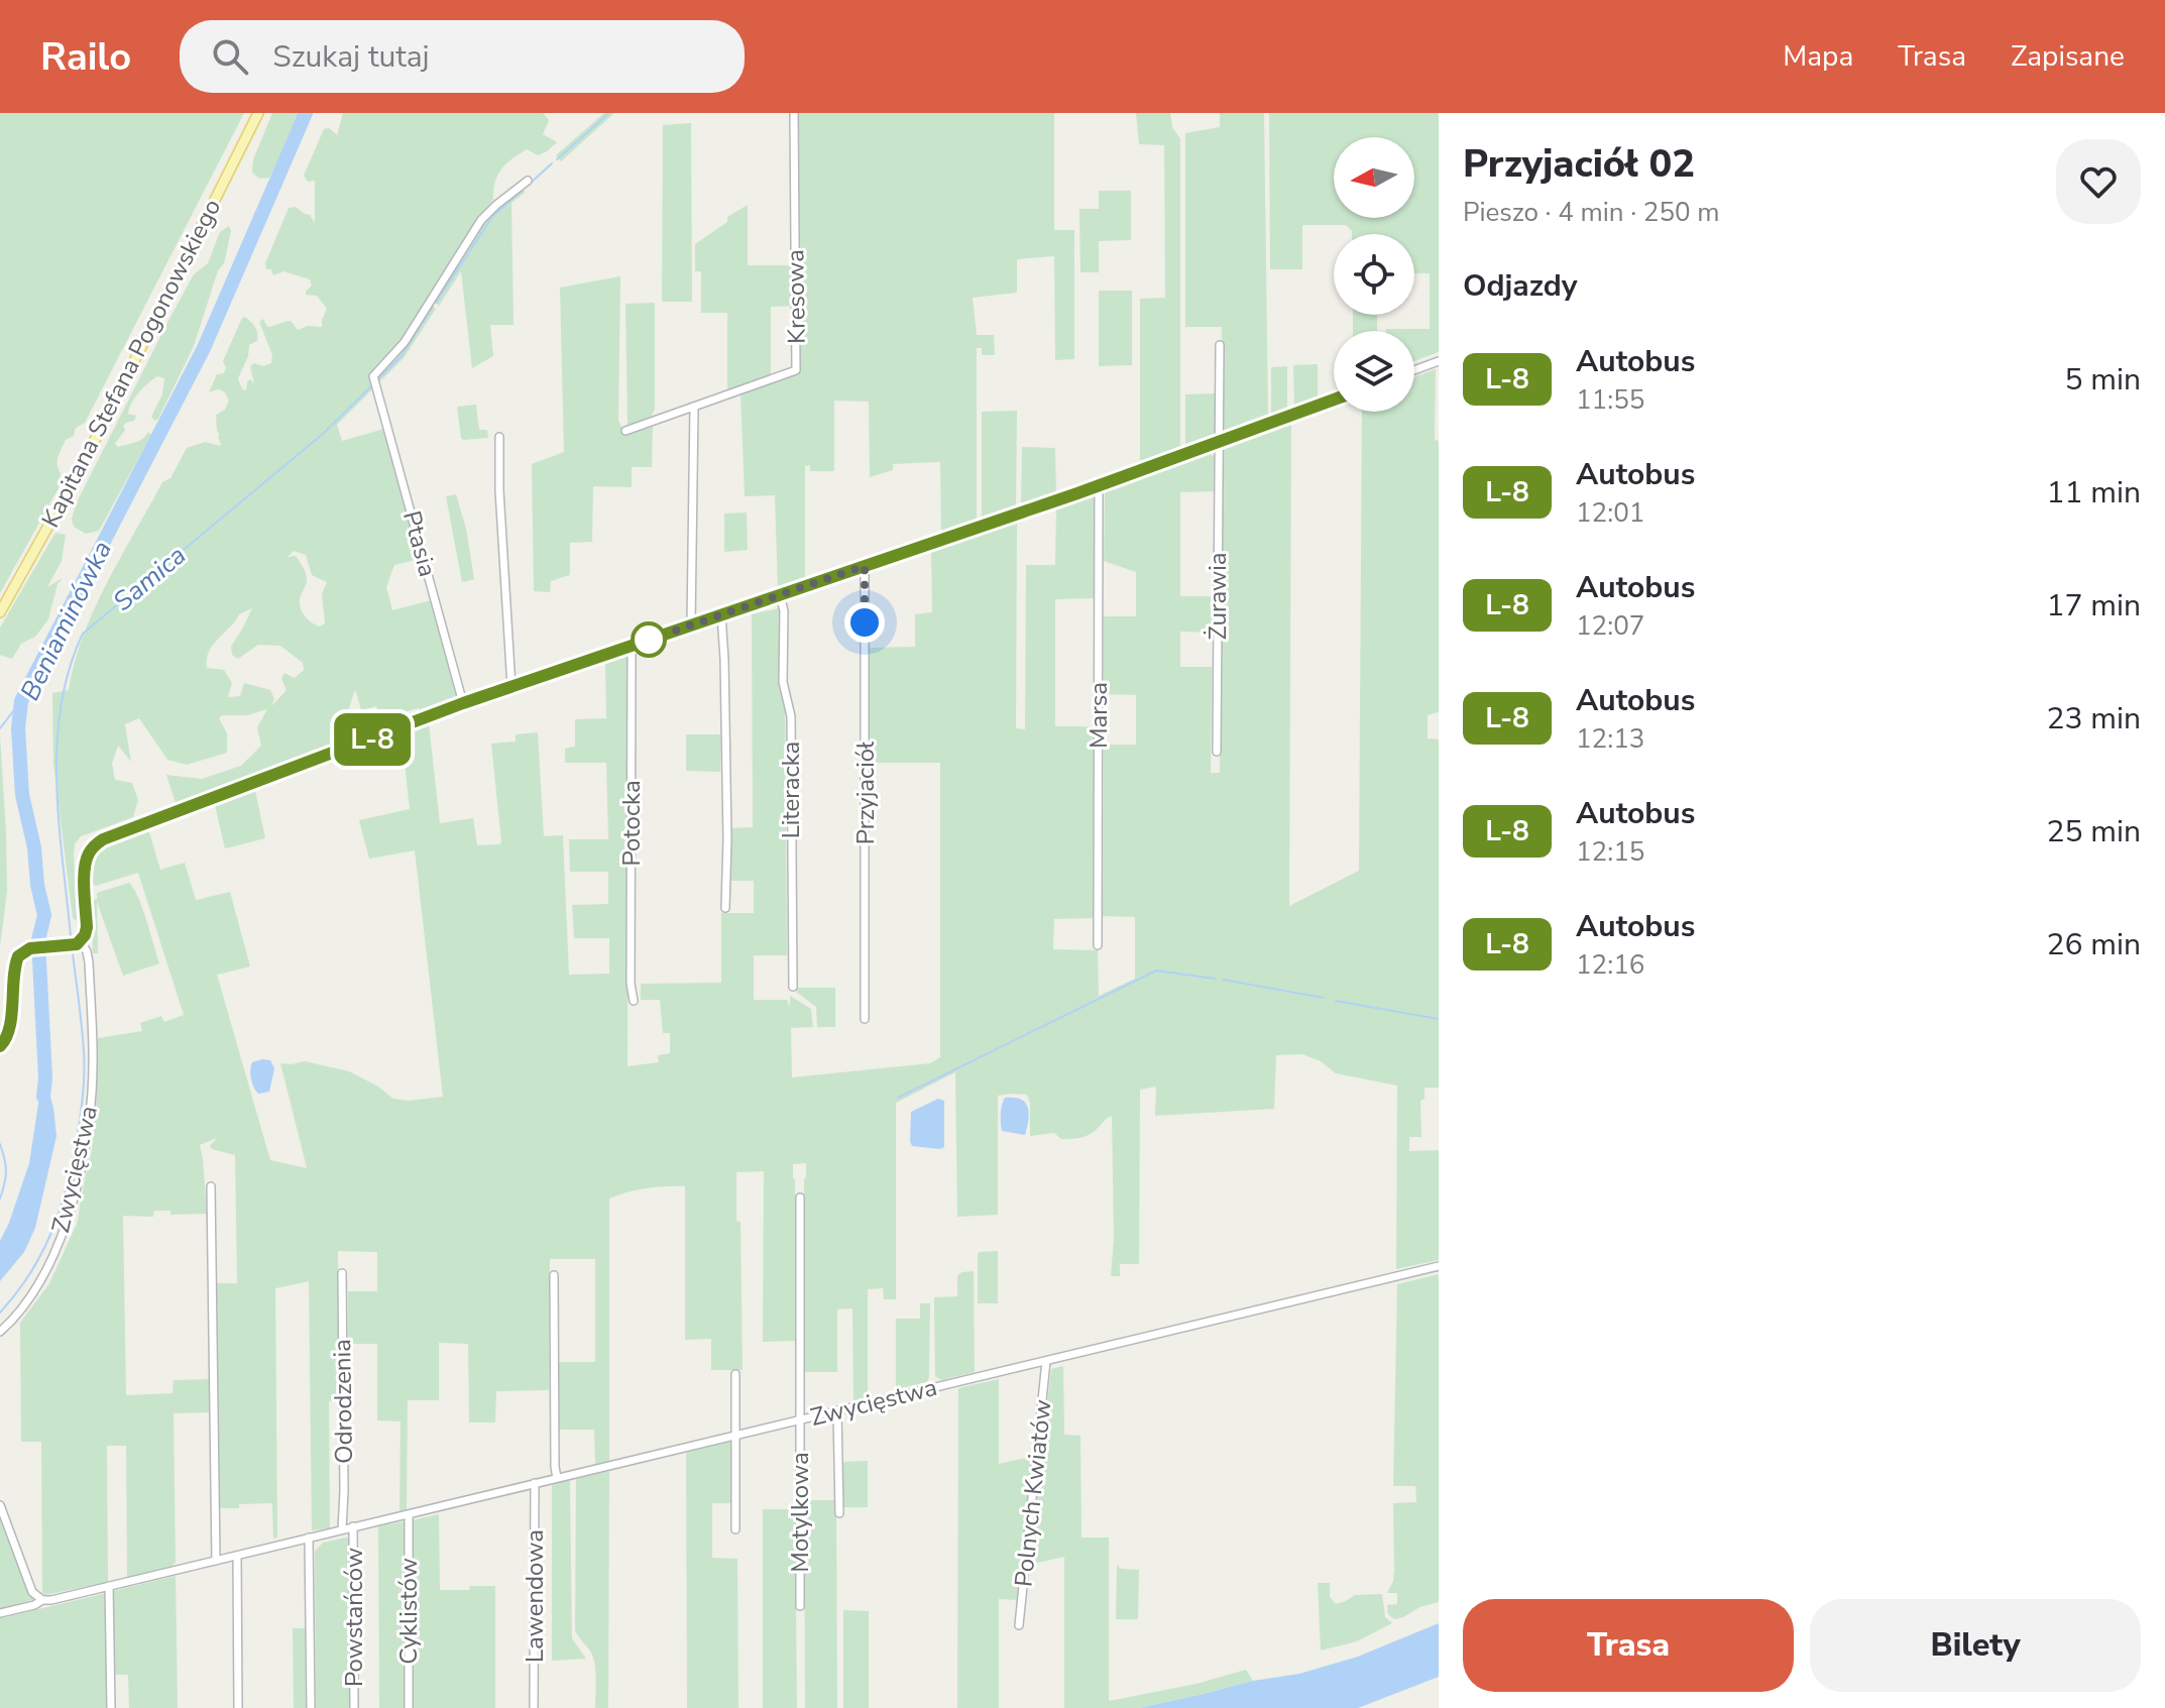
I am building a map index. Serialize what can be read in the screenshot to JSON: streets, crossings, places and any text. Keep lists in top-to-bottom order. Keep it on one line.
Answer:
{"streets":{"main road":["Kapitana Stefana Pogonowskiego"],"street":["Kresowa","Ptasia","Żurawia","Marsa","Literacka","Przyjaciół","Potocka","Zwycięstwa","Odrodzenia","Polnych Kwiatów","Motylkowa","Lawendowa","Cyklistów","Powstańców"]},"crossings":[["Zwycięstwa","Odrodzenia"],["Zwycięstwa","Polnych Kwiatów"],["Zwycięstwa","Motylkowa"],["Zwycięstwa","Lawendowa"],["Zwycięstwa","Cyklistów"],["Zwycięstwa","Powstańców"]],"water":["Samica","Beniaminówka"],"lines":["bus line L-8"],"north":"left","page":{"header":"Railo","search":"Szukaj tutaj","nav":["Mapa","Trasa","Zapisane"],"on_map":"L-8","heading":[["Przyjaciół 02","Pieszo · 4 min · 250 m"],"Odjazdy"],"list":[{"mark":"L-8","name":"Autobus","note":"11:55","value":"5 min"},{"mark":"L-8","name":"Autobus","note":"12:01","value":"11 min"},{"mark":"L-8","name":"Autobus","note":"12:07","value":"17 min"},{"mark":"L-8","name":"Autobus","note":"12:13","value":"23 min"},{"mark":"L-8","name":"Autobus","note":"12:15","value":"25 min"},{"mark":"L-8","name":"Autobus","note":"12:16","value":"26 min"}],"buttons":["Trasa","Bilety"]}}
